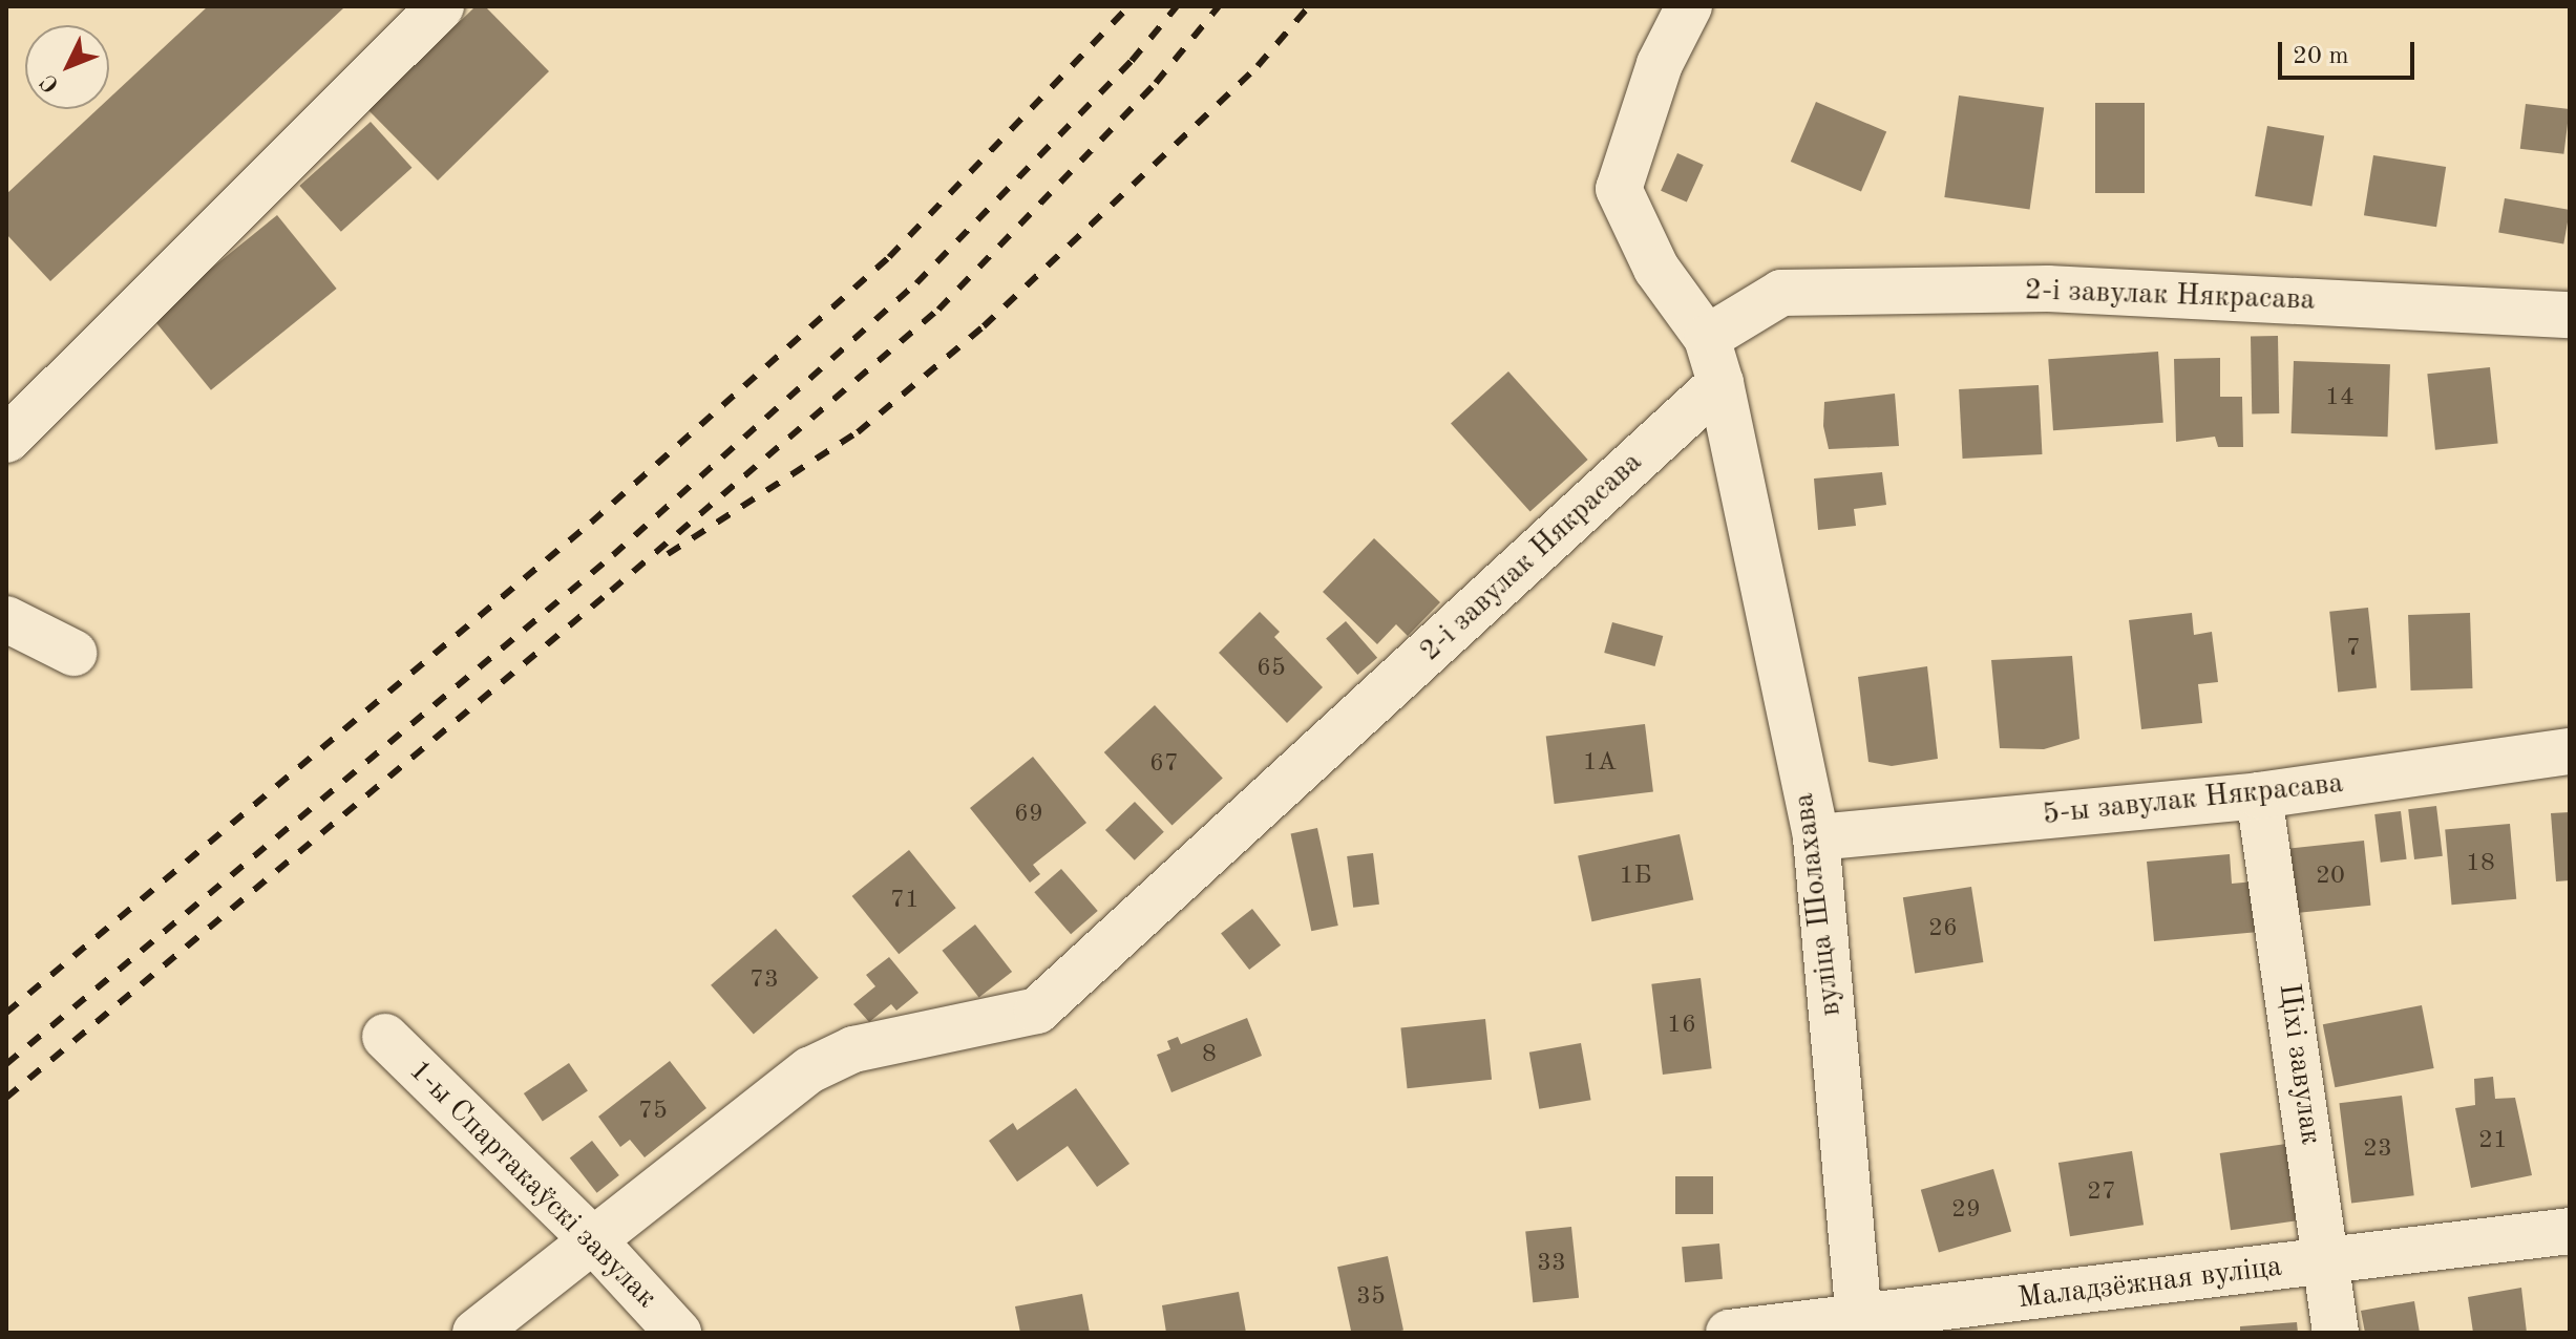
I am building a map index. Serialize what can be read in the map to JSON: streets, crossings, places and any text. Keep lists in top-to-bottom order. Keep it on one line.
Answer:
{"streets":{"street":["2-і завулак Някрасава","5-ы завулак Някрасава","вуліца Шолахава","Ціхі завулак","1-ы Спартакаўскі завулак","Маладзёжная вуліца"]},"crossings":[["2-і завулак Някрасава","вуліца Шолахава"],["2-і завулак Някрасава","1-ы Спартакаўскі завулак"],["5-ы завулак Някрасава","вуліца Шолахава"],["5-ы завулак Някрасава","Ціхі завулак"],["вуліца Шолахава","Маладзёжная вуліца"],["Ціхі завулак","Маладзёжная вуліца"]],"house_numbers":["14","7","65","1А","67","69","18","1Б","20","71","26","73","16","8","75","21","23","27","29","33","35"],"scale_bar":"20 m","north":"bottom left"}
